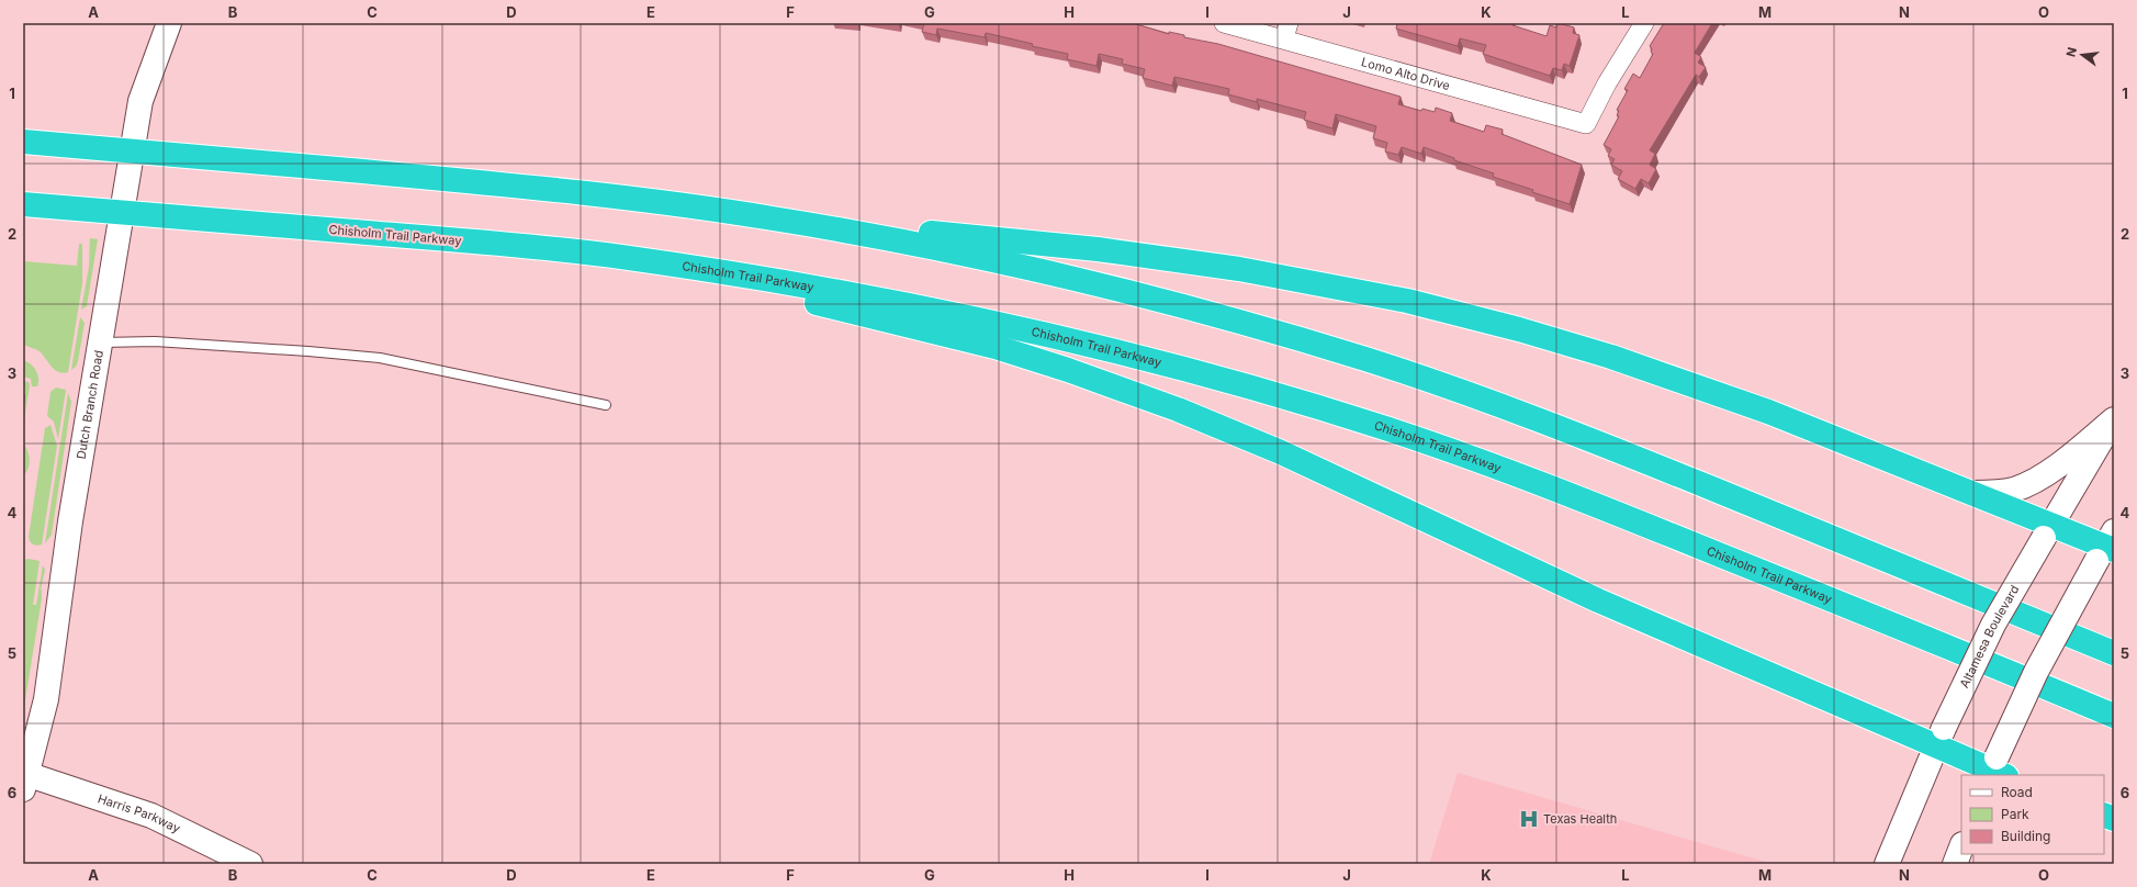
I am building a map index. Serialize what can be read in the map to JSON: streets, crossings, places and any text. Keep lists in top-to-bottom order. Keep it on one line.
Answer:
{"streets":{"highway":["Chisholm Trail Parkway"],"street":["Lomo Alto Drive","Dutch Branch Road","Altamesa Boulevard","Harris Parkway"]},"crossings":[["Dutch Branch Road","Harris Parkway"]],"places":{"hospital":["Texas Health"]},"legend":["Road","Park","Building"],"north":"left","grid":{"columns":["A","B","C","D","E","F","G","H","I","J","K","L","M","N","O"],"rows":["1","2","3","4","5","6"]}}
